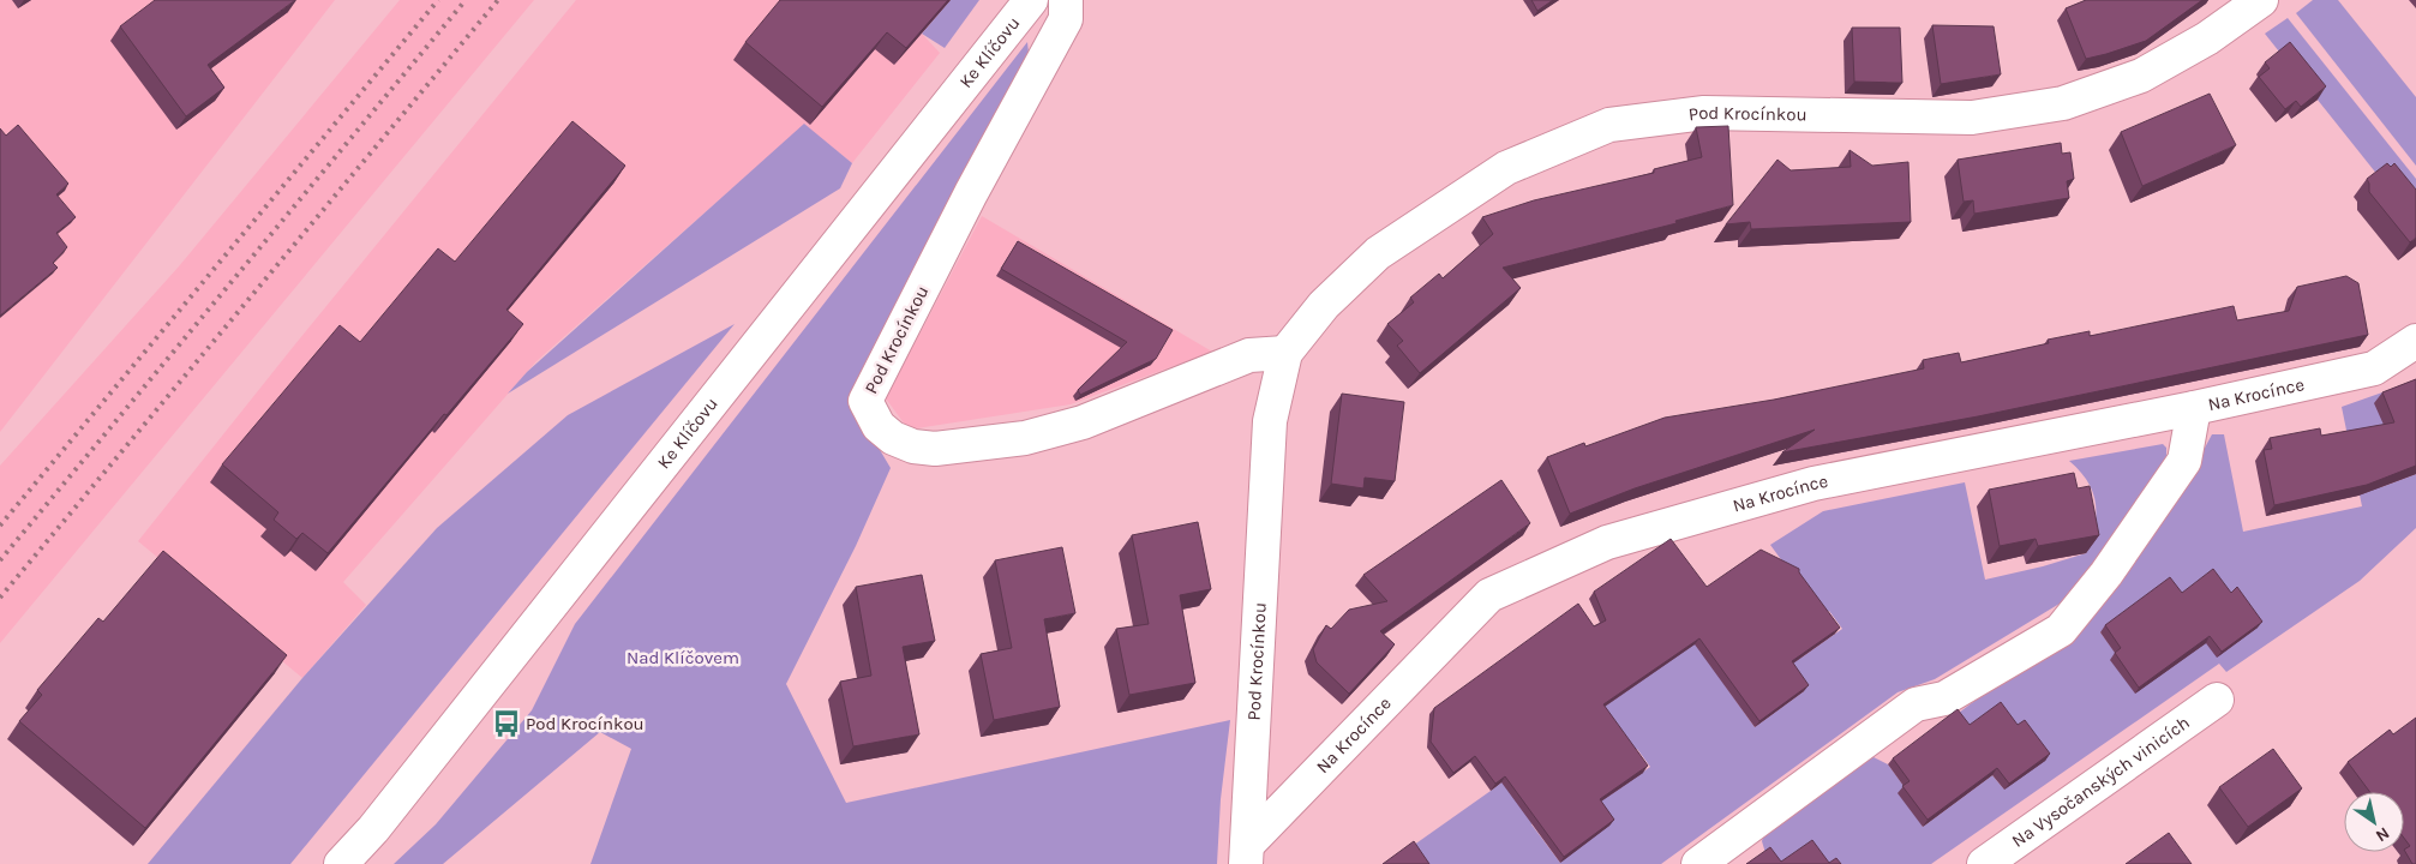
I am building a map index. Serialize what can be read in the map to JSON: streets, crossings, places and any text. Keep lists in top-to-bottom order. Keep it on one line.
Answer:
{"streets":{"street":["Ke Klíčovu","Pod Krocínkou","Na Krocínce","Na Vysočanských vinicích"]},"crossings":[["Pod Krocínkou","Na Krocínce"]],"parks":["Nad Klíčovem"],"places":{"bus stop":["Pod Krocínkou"]},"north":"bottom right"}
